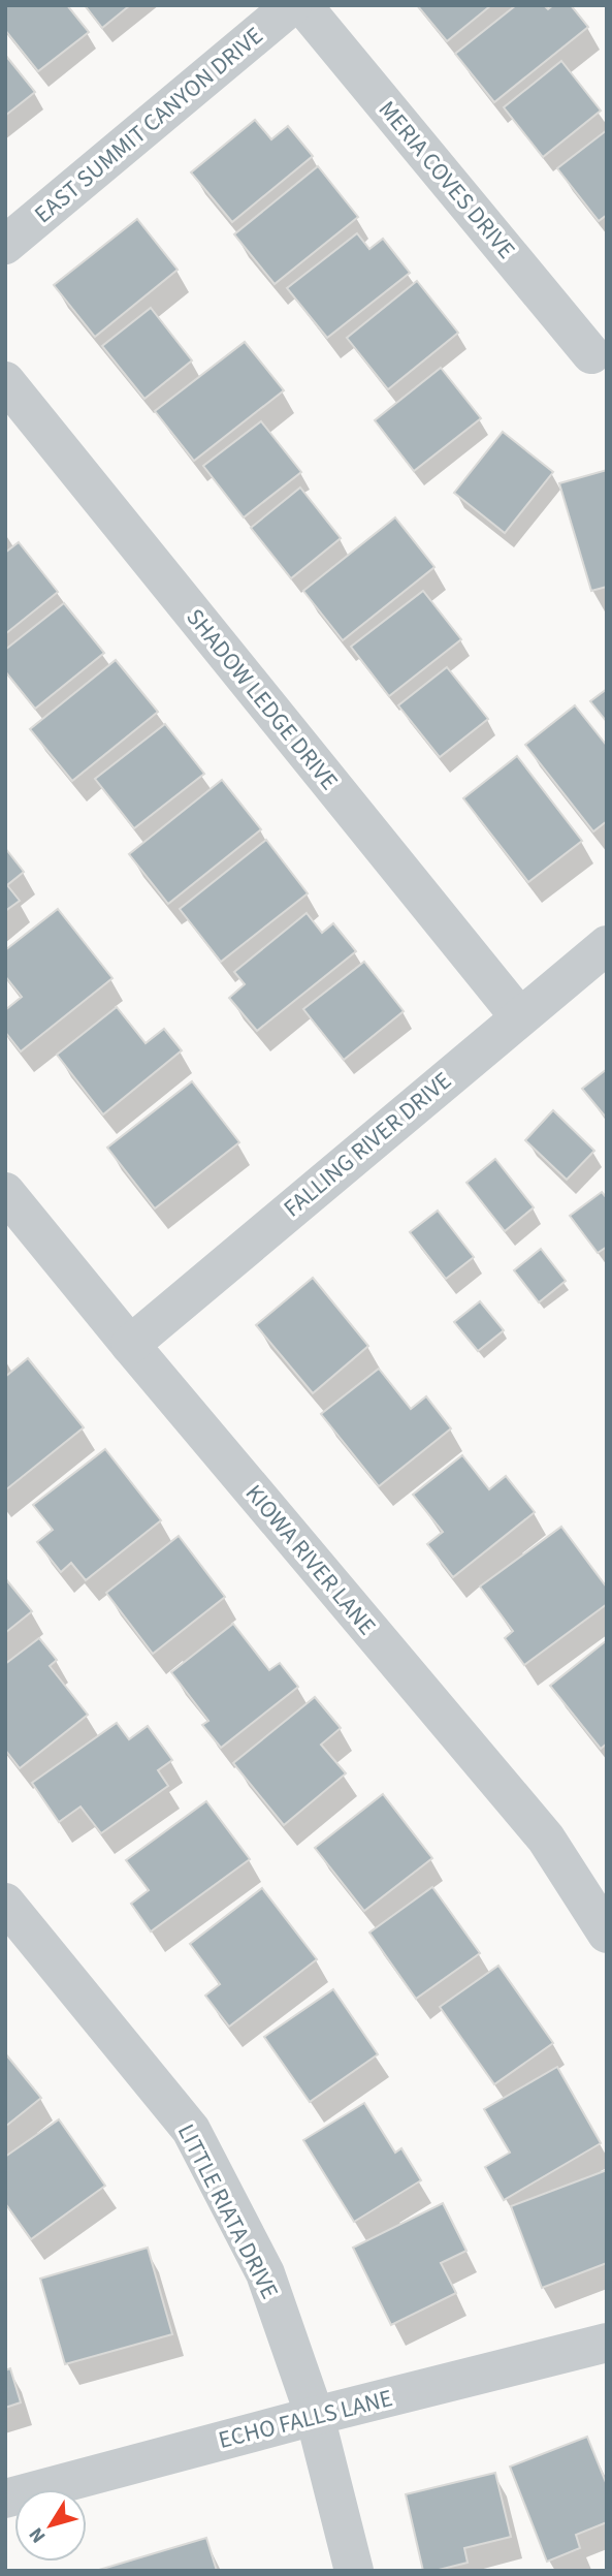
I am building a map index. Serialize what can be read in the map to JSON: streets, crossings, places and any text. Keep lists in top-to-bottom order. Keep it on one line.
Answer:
{"streets":{"street":["EAST SUMMIT CANYON DRIVE","MERIA COVES DRIVE","SHADOW LEDGE DRIVE","FALLING RIVER DRIVE","KIOWA RIVER LANE","LITTLE RIATA DRIVE","ECHO FALLS LANE"]},"crossings":[["SHADOW LEDGE DRIVE","FALLING RIVER DRIVE"],["FALLING RIVER DRIVE","KIOWA RIVER LANE"],["LITTLE RIATA DRIVE","ECHO FALLS LANE"]],"north":"bottom left"}
